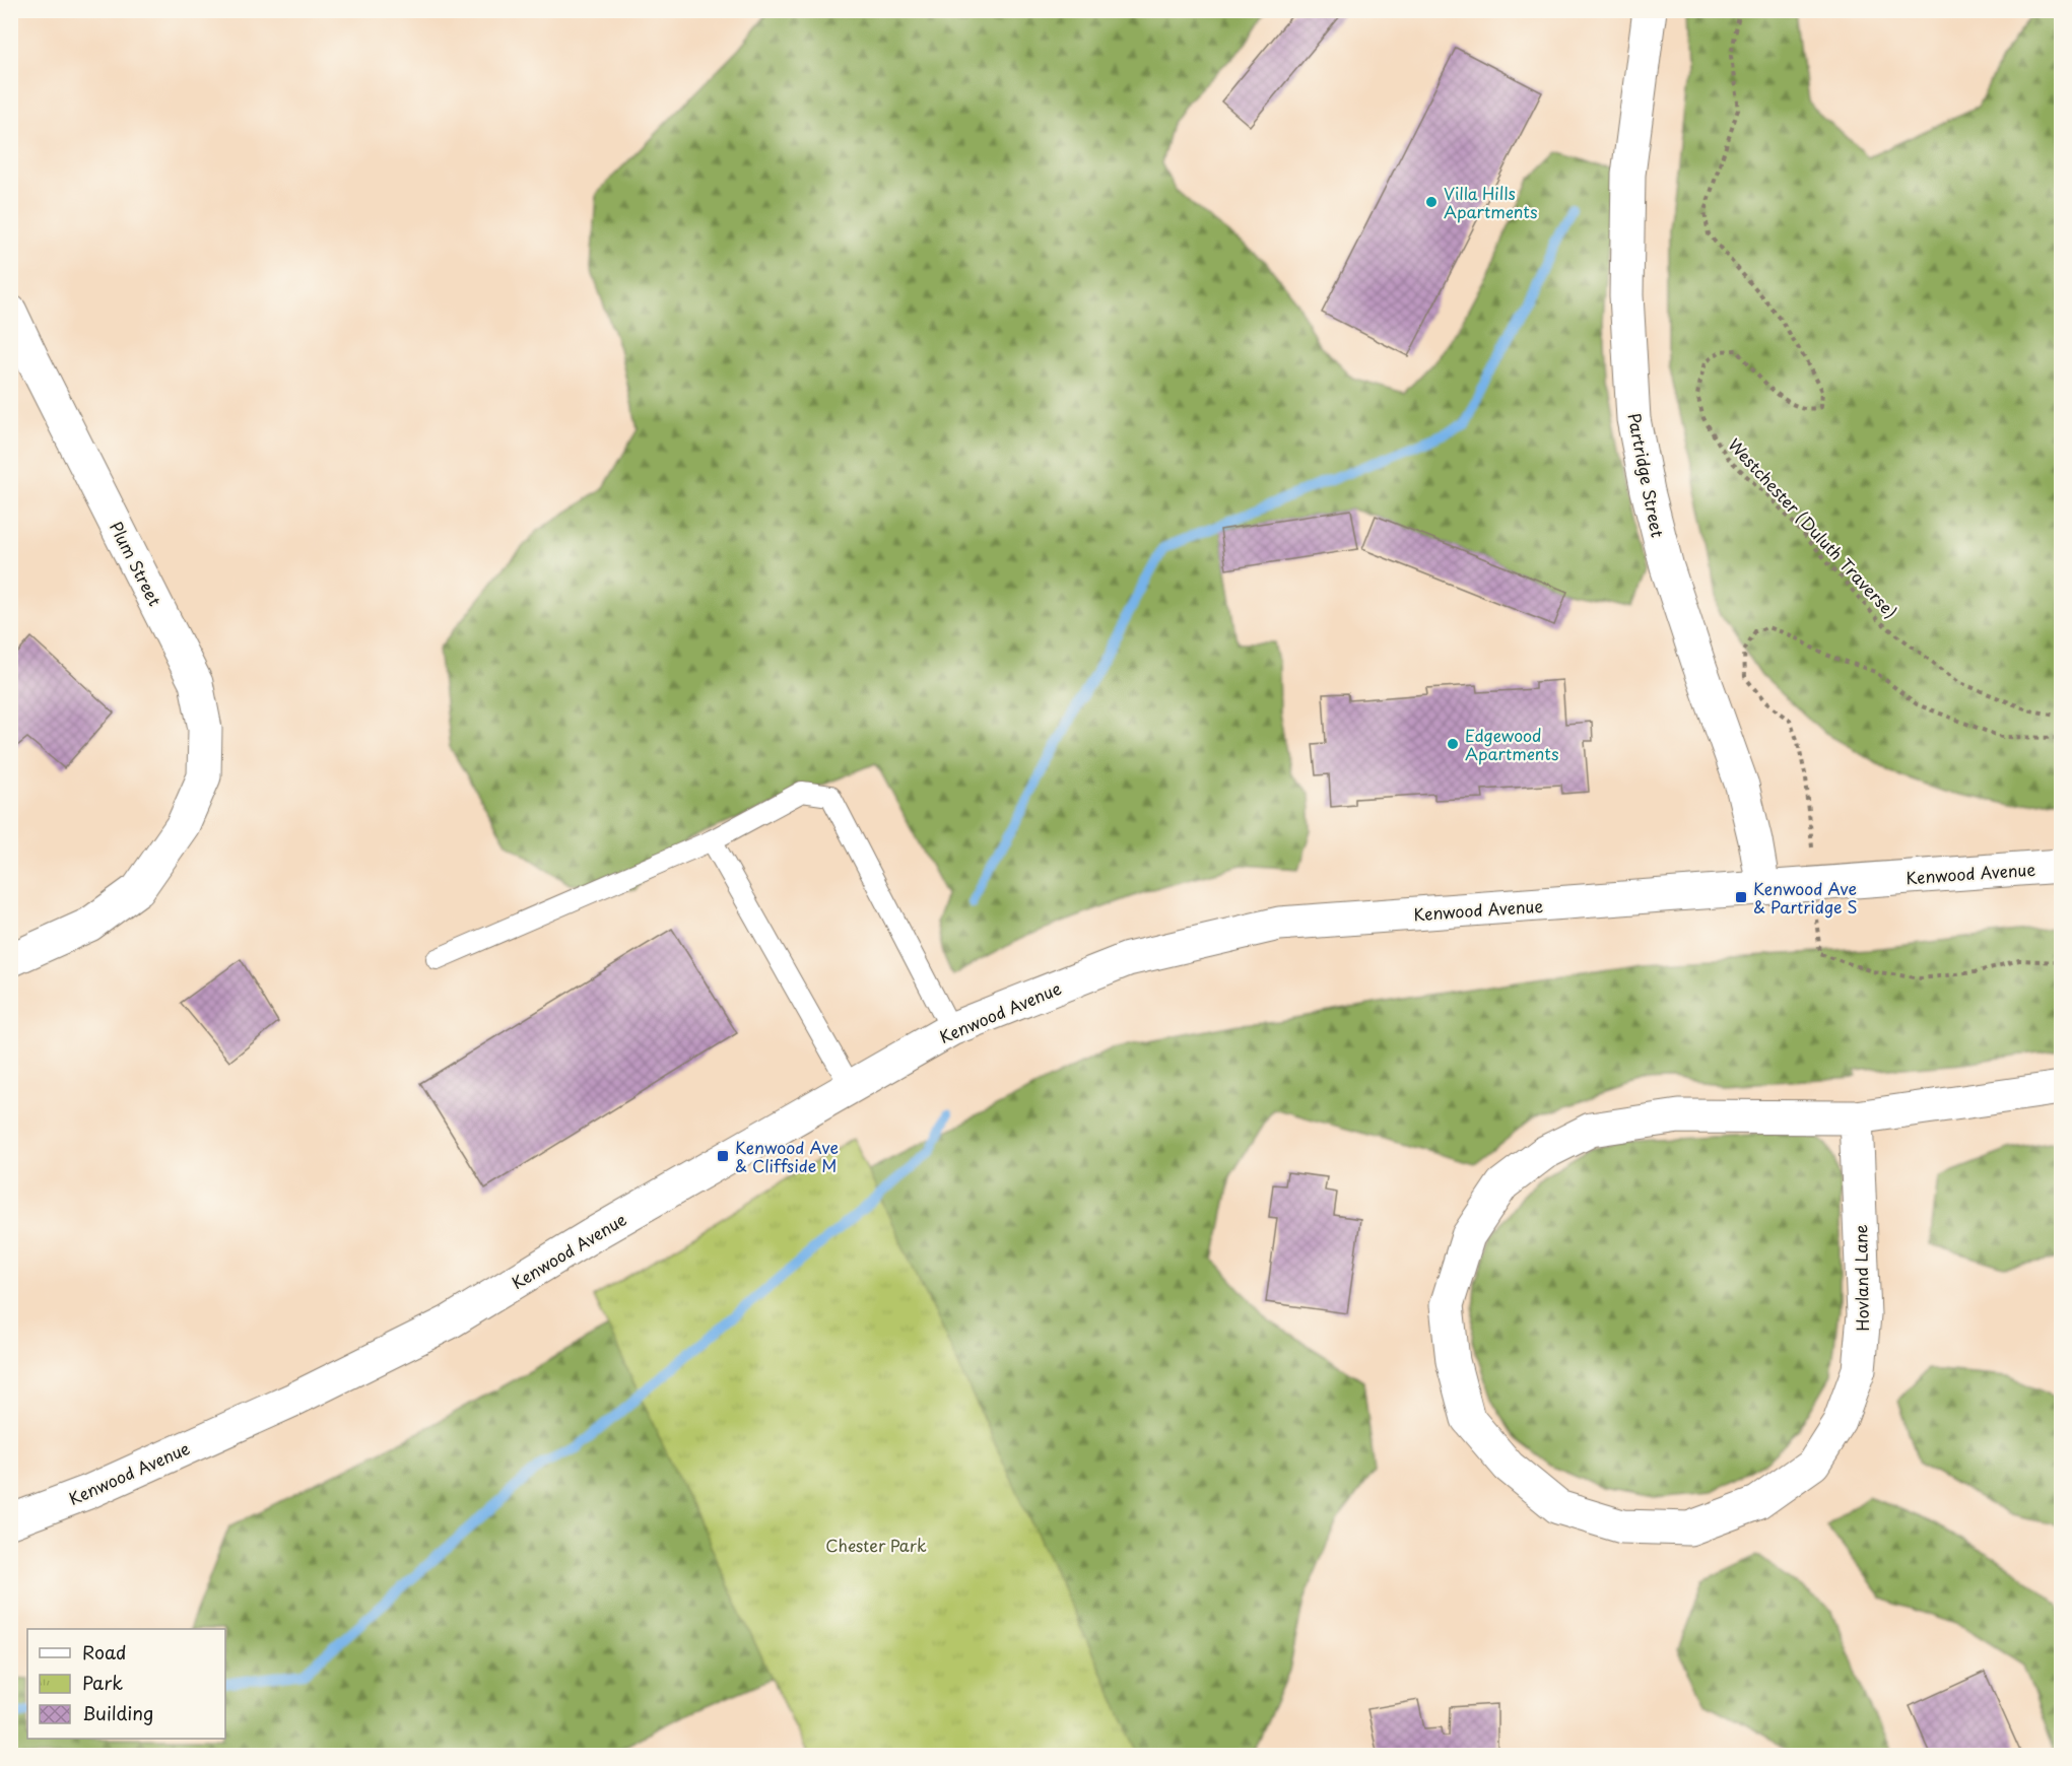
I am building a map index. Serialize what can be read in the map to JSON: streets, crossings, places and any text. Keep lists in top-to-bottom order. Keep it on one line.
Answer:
{"streets":{"street":["Partridge Street","Plum Street","Kenwood Avenue","Hovland Lane"],"path":["Westchester (Duluth Traverse)"]},"crossings":[["Partridge Street","Kenwood Avenue"]],"parks":["Chester Park"],"places":{"other":["Villa Hills Apartments","Edgewood Apartments"],"transit":["Kenwood Ave & Partridge S","Kenwood Ave & Cliffside M"]},"legend":["Road","Park","Building"]}
